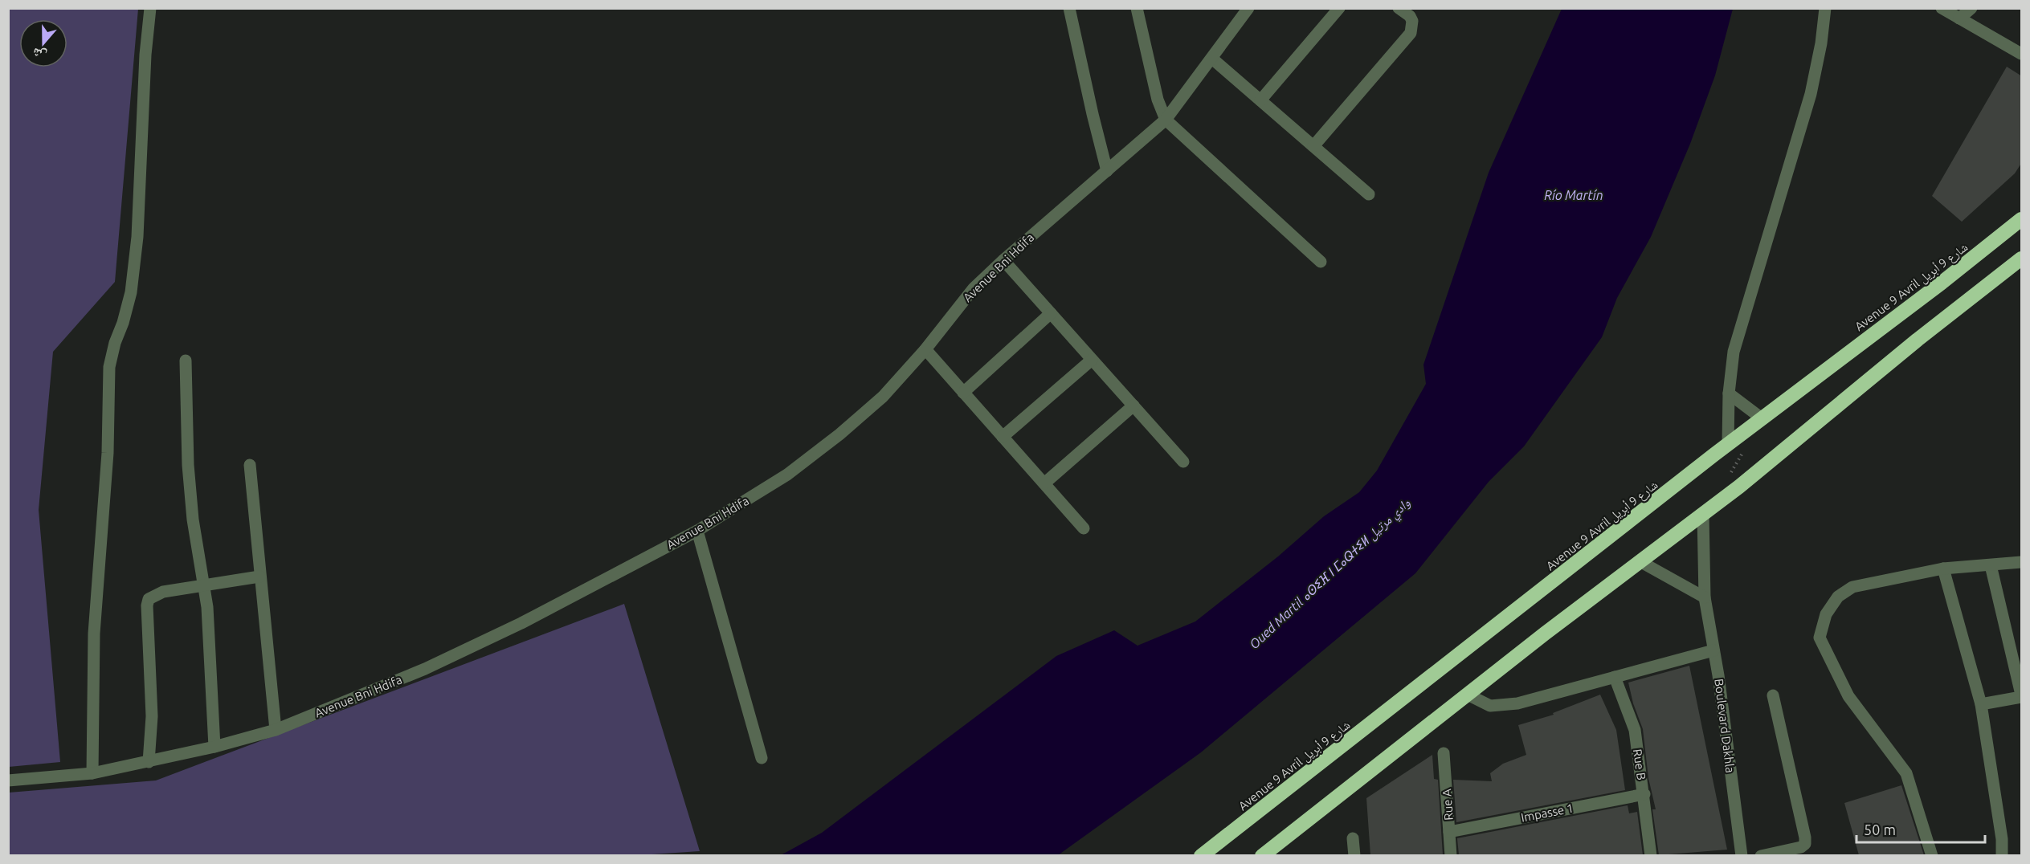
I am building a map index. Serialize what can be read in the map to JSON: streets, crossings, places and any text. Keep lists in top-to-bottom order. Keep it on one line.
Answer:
{"streets":{"highway":["Avenue 9 Avril شارع 9 أبريل"],"street":["Avenue Bni Hdifa","Boulevard Dakhla","Rue B","Rue A","Impasse 1"]},"crossings":[["Rue B","Impasse 1"],["Rue A","Impasse 1"]],"water":["Río Martín","Oued Martil ⴰⵙⵉⴼ ⵏ ⵎⴰⵕⵜⵉⵍ وادي مرتيل"],"scale_bar":"50 m","north":"bottom"}
